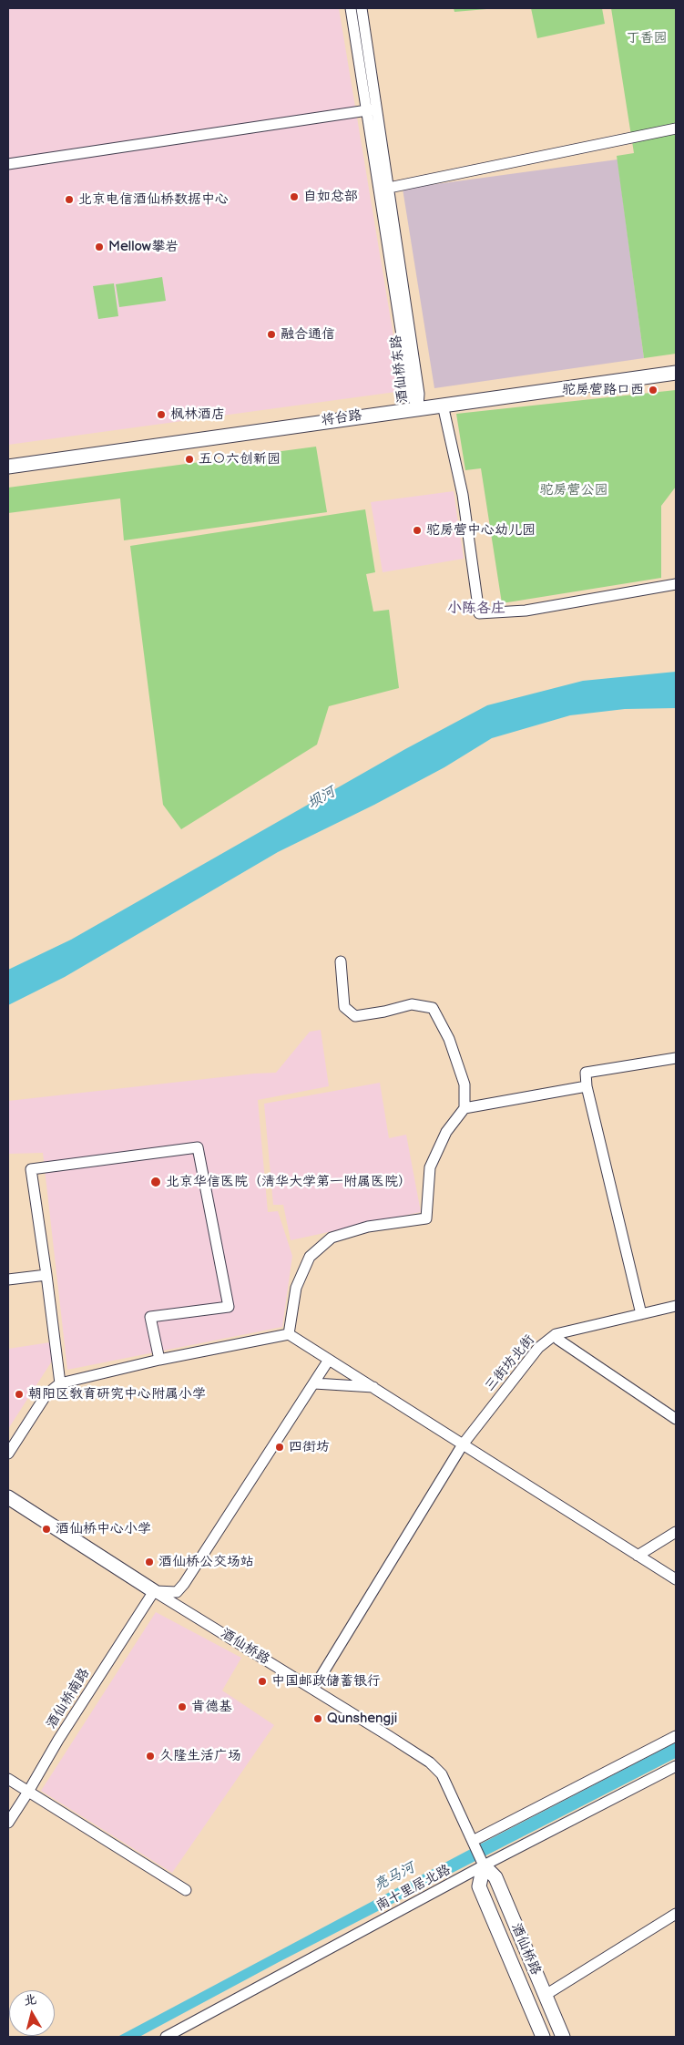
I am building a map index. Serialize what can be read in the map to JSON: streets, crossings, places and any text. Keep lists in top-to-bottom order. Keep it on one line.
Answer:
{"streets":{"main road":["将台路","酒仙桥路"],"street":["酒仙桥东路","三街坊北街","酒仙桥南路","南十里居北路"]},"crossings":[["酒仙桥东路","将台路"],["三街坊北街","酒仙桥路"],["酒仙桥路","酒仙桥南路"],["酒仙桥路","南十里居北路"]],"districts":["小陈各庄"],"water":["坝河","亮马河"],"parks":["丁香园","驼房营公园"],"places":["自如总部","北京电信酒仙桥数据中心","Mellow攀岩","融合通信","驼房营路口西","枫林酒店","五〇六创新园","驼房营中心幼儿园","北京华信医院（清华大学第一附属医院）","朝阳区教育研究中心附属小学","四街坊","酒仙桥中心小学","酒仙桥公交场站","中国邮政储蓄银行","肯德基","Qunshengji","久隆生活广场"],"north":"top"}
